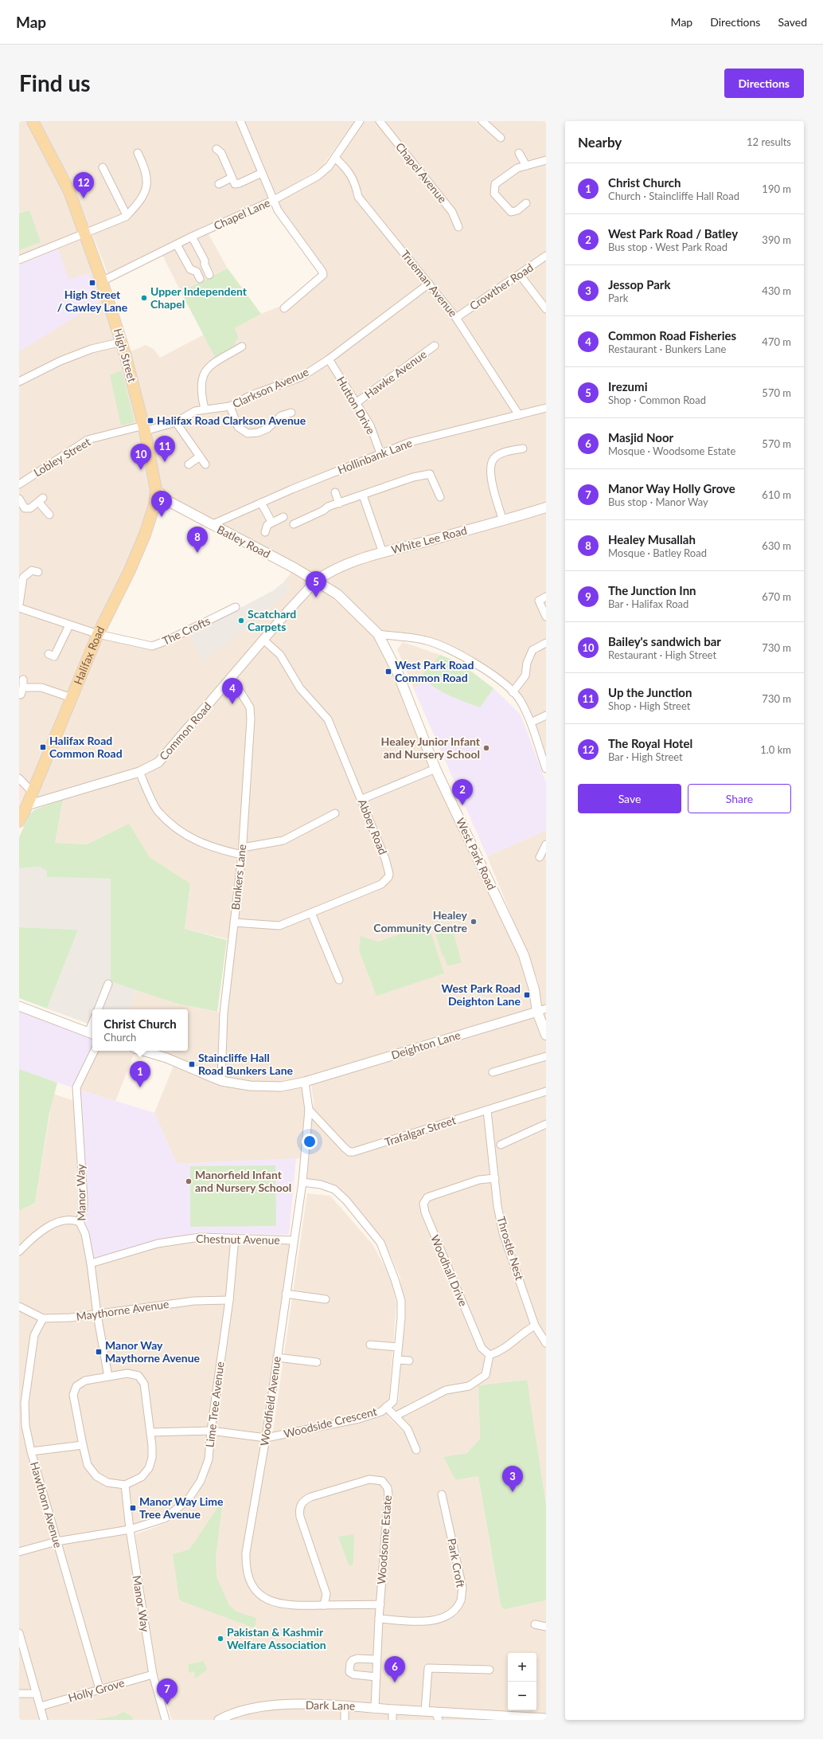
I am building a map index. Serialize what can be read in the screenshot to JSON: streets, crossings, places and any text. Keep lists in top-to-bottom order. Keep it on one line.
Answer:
{"streets":{"main road":["High Street","White Lee Road","Batley Road","Halifax Road","West Park Road"],"street":["Chapel Avenue","Chapel Lane","Trueman Avenue","Crowther Road","Hawke Avenue","Clarkson Avenue","Hutton Drive","Hollinbank Lane","Lobley Street","The Crofts","Common Road","Abbey Road","Bunkers Lane","Deighton Lane","Trafalgar Street","Manor Way","Chestnut Avenue","Throstle Nest","Woodhall Drive","Maythorne Avenue","Woodfield Avenue","Lime Tree Avenue","Woodside Crescent","Hawthorn Avenue","Woodsome Estate","Park Croft","Holly Grove","Dark Lane"]},"crossings":[["Chapel Lane","Trueman Avenue"],["Chapel Lane","High Street"],["Trueman Avenue","Crowther Road"],["Trueman Avenue","Clarkson Avenue"],["Trueman Avenue","Hollinbank Lane"],["High Street","Clarkson Avenue"],["High Street","Lobley Street"],["High Street","Batley Road"],["High Street","Halifax Road"],["Hawke Avenue","Hutton Drive"],["Clarkson Avenue","Hutton Drive"],["Clarkson Avenue","Lobley Street"],["Hutton Drive","Hollinbank Lane"],["Hollinbank Lane","Batley Road"],["White Lee Road","Batley Road"],["White Lee Road","Common Road"],["White Lee Road","West Park Road"],["Batley Road","Halifax Road"],["Batley Road","Common Road"],["Batley Road","West Park Road"],["The Crofts","Halifax Road"],["Halifax Road","Common Road"],["Common Road","Abbey Road"],["Common Road","West Park Road"],["Common Road","Bunkers Lane"],["Abbey Road","Bunkers Lane"],["West Park Road","Deighton Lane"],["Bunkers Lane","Deighton Lane"],["Deighton Lane","Woodfield Avenue"],["Trafalgar Street","Throstle Nest"],["Trafalgar Street","Woodfield Avenue"],["Manor Way","Chestnut Avenue"],["Manor Way","Maythorne Avenue"],["Manor Way","Lime Tree Avenue"],["Manor Way","Woodside Crescent"],["Manor Way","Holly Grove"],["Chestnut Avenue","Woodfield Avenue"],["Chestnut Avenue","Lime Tree Avenue"],["Throstle Nest","Woodhall Drive"],["Maythorne Avenue","Lime Tree Avenue"],["Maythorne Avenue","Hawthorn Avenue"],["Woodfield Avenue","Woodside Crescent"],["Woodfield Avenue","Woodsome Estate"],["Lime Tree Avenue","Woodside Crescent"],["Lime Tree Avenue","Hawthorn Avenue"],["Hawthorn Avenue","Holly Grove"],["Woodsome Estate","Park Croft"],["Woodsome Estate","Dark Lane"]],"places":{"transit":["High Street / Cawley Lane","Halifax Road Clarkson Avenue","West Park Road Common Road","Halifax Road Common Road","West Park Road Deighton Lane","Staincliffe Hall Road Bunkers Lane","Manor Way Maythorne Avenue","Manor Way Lime Tree Avenue"],"other":["Upper Independent Chapel","Scatchard Carpets","Healey Junior Infant and Nursery School","Healey Community Centre","Manorfield Infant and Nursery School","Pakistan & Kashmir Welfare Association"]},"page":{"header":"Map","nav":["Map","Directions","Saved"],"buttons":["Directions",["Save","Share"]],"title":"Find us","heading":["Nearby","12 results"],"list":[{"mark":"1","name":"Christ Church","note":"Church · Staincliffe Hall Road","value":"190 m"},{"mark":"2","name":"West Park Road / Batley","note":"Bus stop · West Park Road","value":"390 m"},{"mark":"3","name":"Jessop Park","note":"Park","value":"430 m"},{"mark":"4","name":"Common Road Fisheries","note":"Restaurant · Bunkers Lane","value":"470 m"},{"mark":"5","name":"Irezumi","note":"Shop · Common Road","value":"570 m"},{"mark":"6","name":"Masjid Noor","note":"Mosque · Woodsome Estate","value":"570 m"},{"mark":"7","name":"Manor Way Holly Grove","note":"Bus stop · Manor Way","value":"610 m"},{"mark":"8","name":"Healey Musallah","note":"Mosque · Batley Road","value":"630 m"},{"mark":"9","name":"The Junction Inn","note":"Bar · Halifax Road","value":"670 m"},{"mark":"10","name":"Bailey's sandwich bar","note":"Restaurant · High Street","value":"730 m"},{"mark":"11","name":"Up the Junction","note":"Shop · High Street","value":"730 m"},{"mark":"12","name":"The Royal Hotel","note":"Bar · High Street","value":"1.0 km"}],"pins":["12","11","10","9","8","5","4","2","1","3","6","7"],"popup":["Christ Church","Church"],"map_buttons":["+","−"]}}
